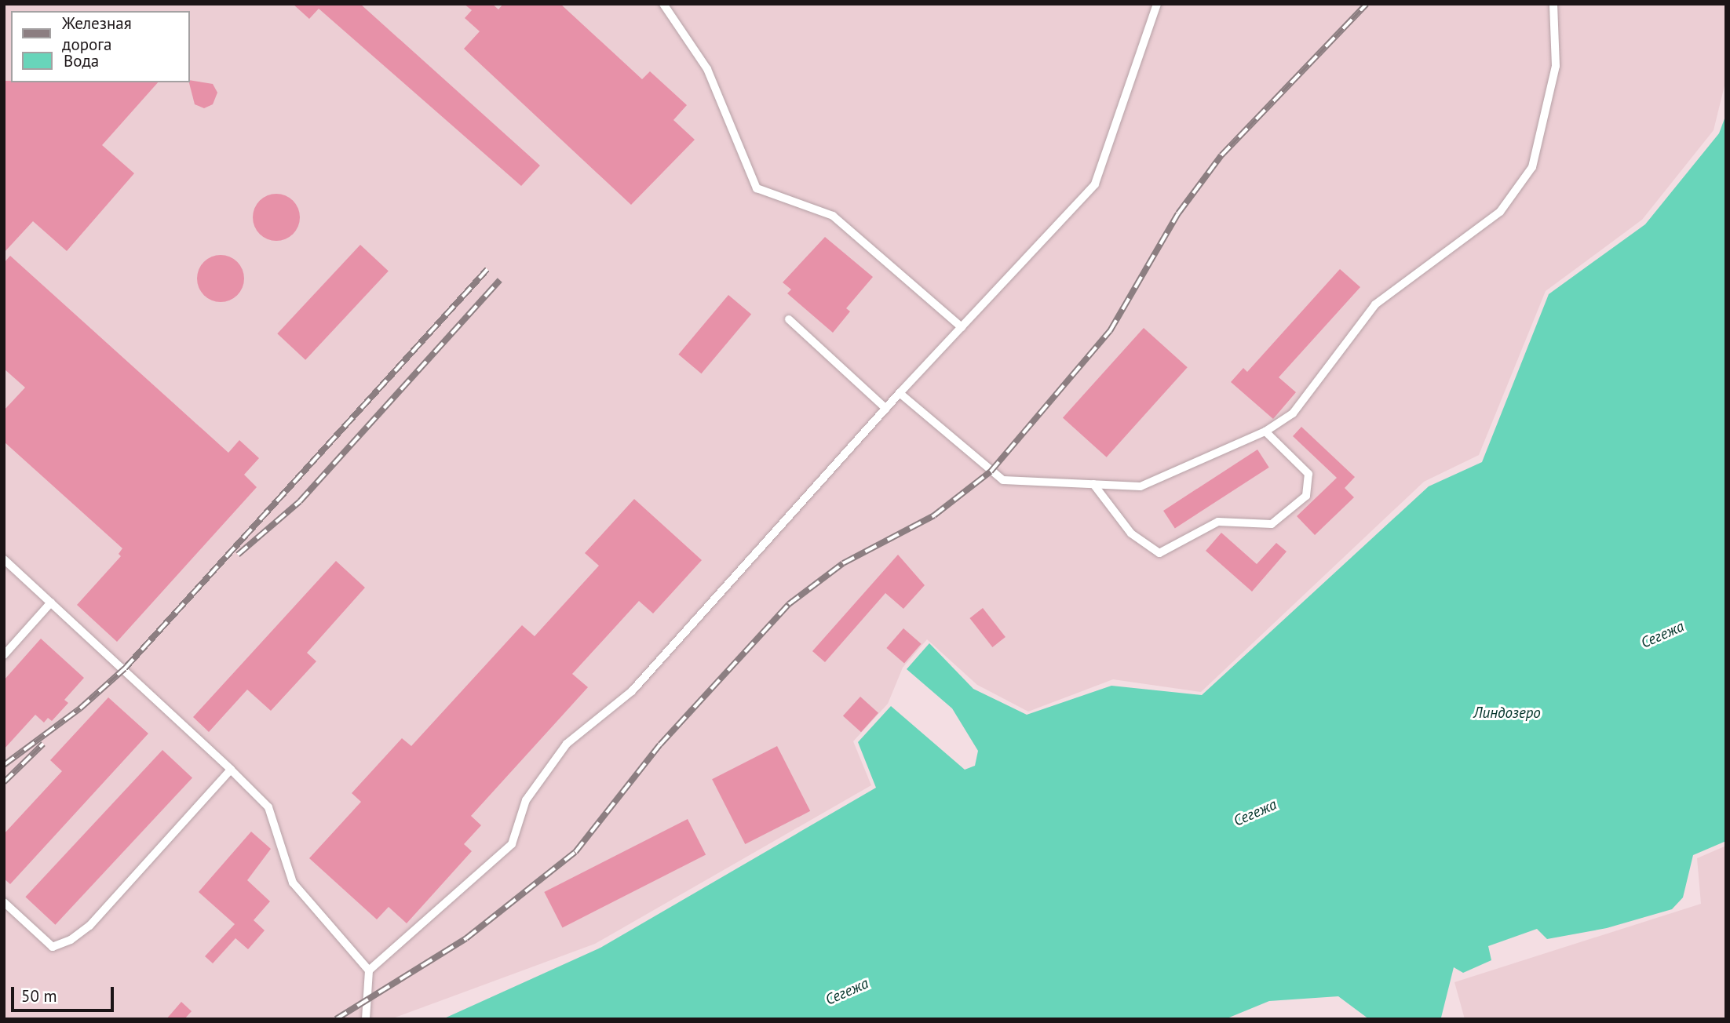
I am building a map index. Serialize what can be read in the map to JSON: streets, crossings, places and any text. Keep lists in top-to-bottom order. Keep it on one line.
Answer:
{"water":["Сегежа","Линдозеро"],"legend":["Железная дорога","Вода"],"scale_bar":"50 m"}
